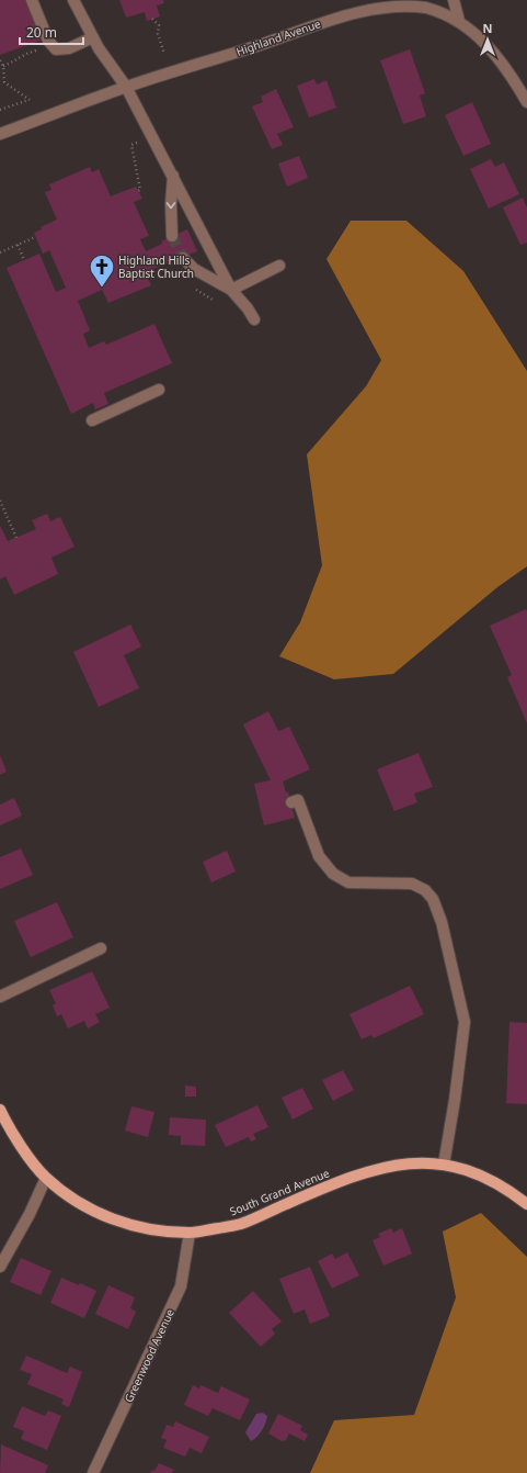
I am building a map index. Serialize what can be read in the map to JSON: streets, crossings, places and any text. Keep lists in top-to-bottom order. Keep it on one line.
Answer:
{"streets":{"main road":["South Grand Avenue"],"street":["Highland Avenue","Greenwood Avenue"]},"crossings":[["South Grand Avenue","Greenwood Avenue"]],"places":{"church":["Highland Hills Baptist Church"]},"scale_bar":"20 m","north":"top"}
